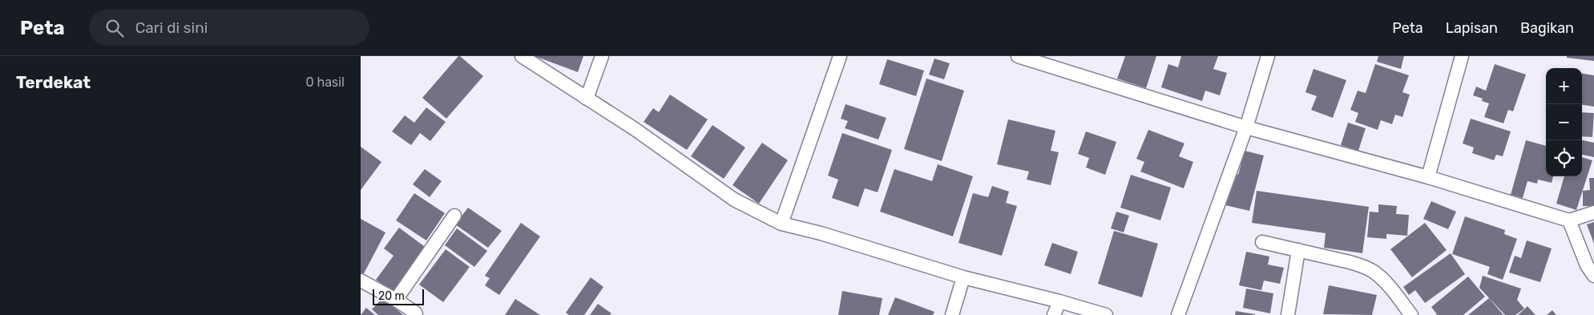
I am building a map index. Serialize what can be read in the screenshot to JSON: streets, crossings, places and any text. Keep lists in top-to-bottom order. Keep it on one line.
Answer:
{"scale_bar":"20 m","page":{"header":"Peta","search":"Cari di sini","nav":["Peta","Lapisan","Bagikan"],"heading":["Terdekat","0 hasil"],"map_buttons":["+","−"],"scale":"20 m"}}
